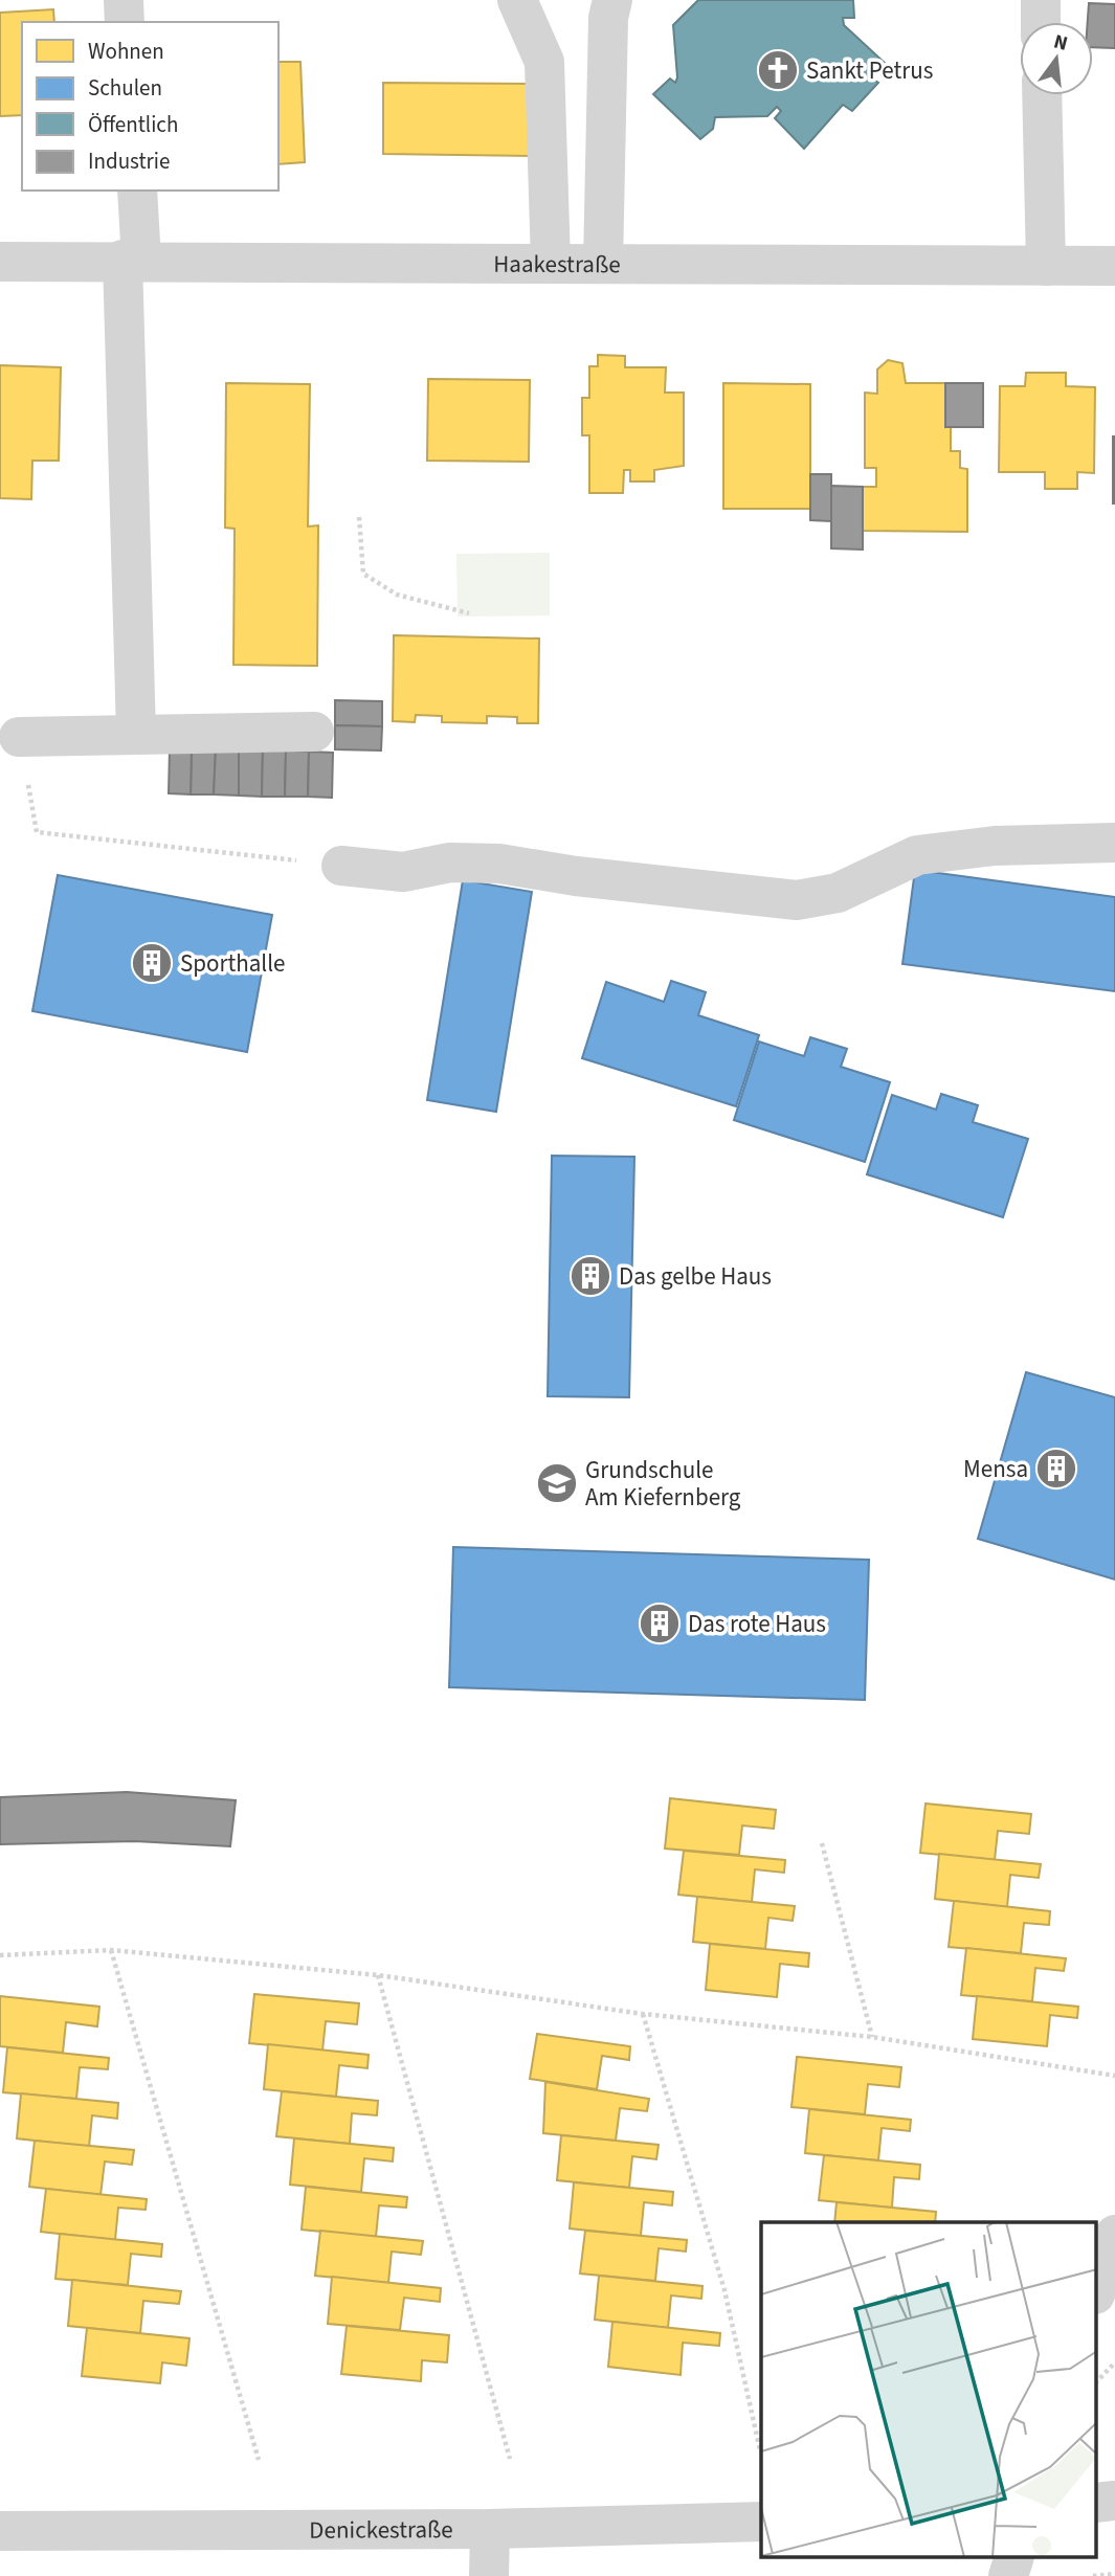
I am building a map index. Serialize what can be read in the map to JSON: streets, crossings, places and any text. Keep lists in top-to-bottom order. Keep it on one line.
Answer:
{"streets":{"street":["Haakestraße","Denickestraße"]},"places":{"church":["Sankt Petrus"],"building":["Sporthalle","Das gelbe Haus","Mensa","Das rote Haus"],"school or university":["Grundschule Am Kiefernberg"]},"legend":["Wohnen","Schulen","Öffentlich","Industrie"],"north":"top"}
